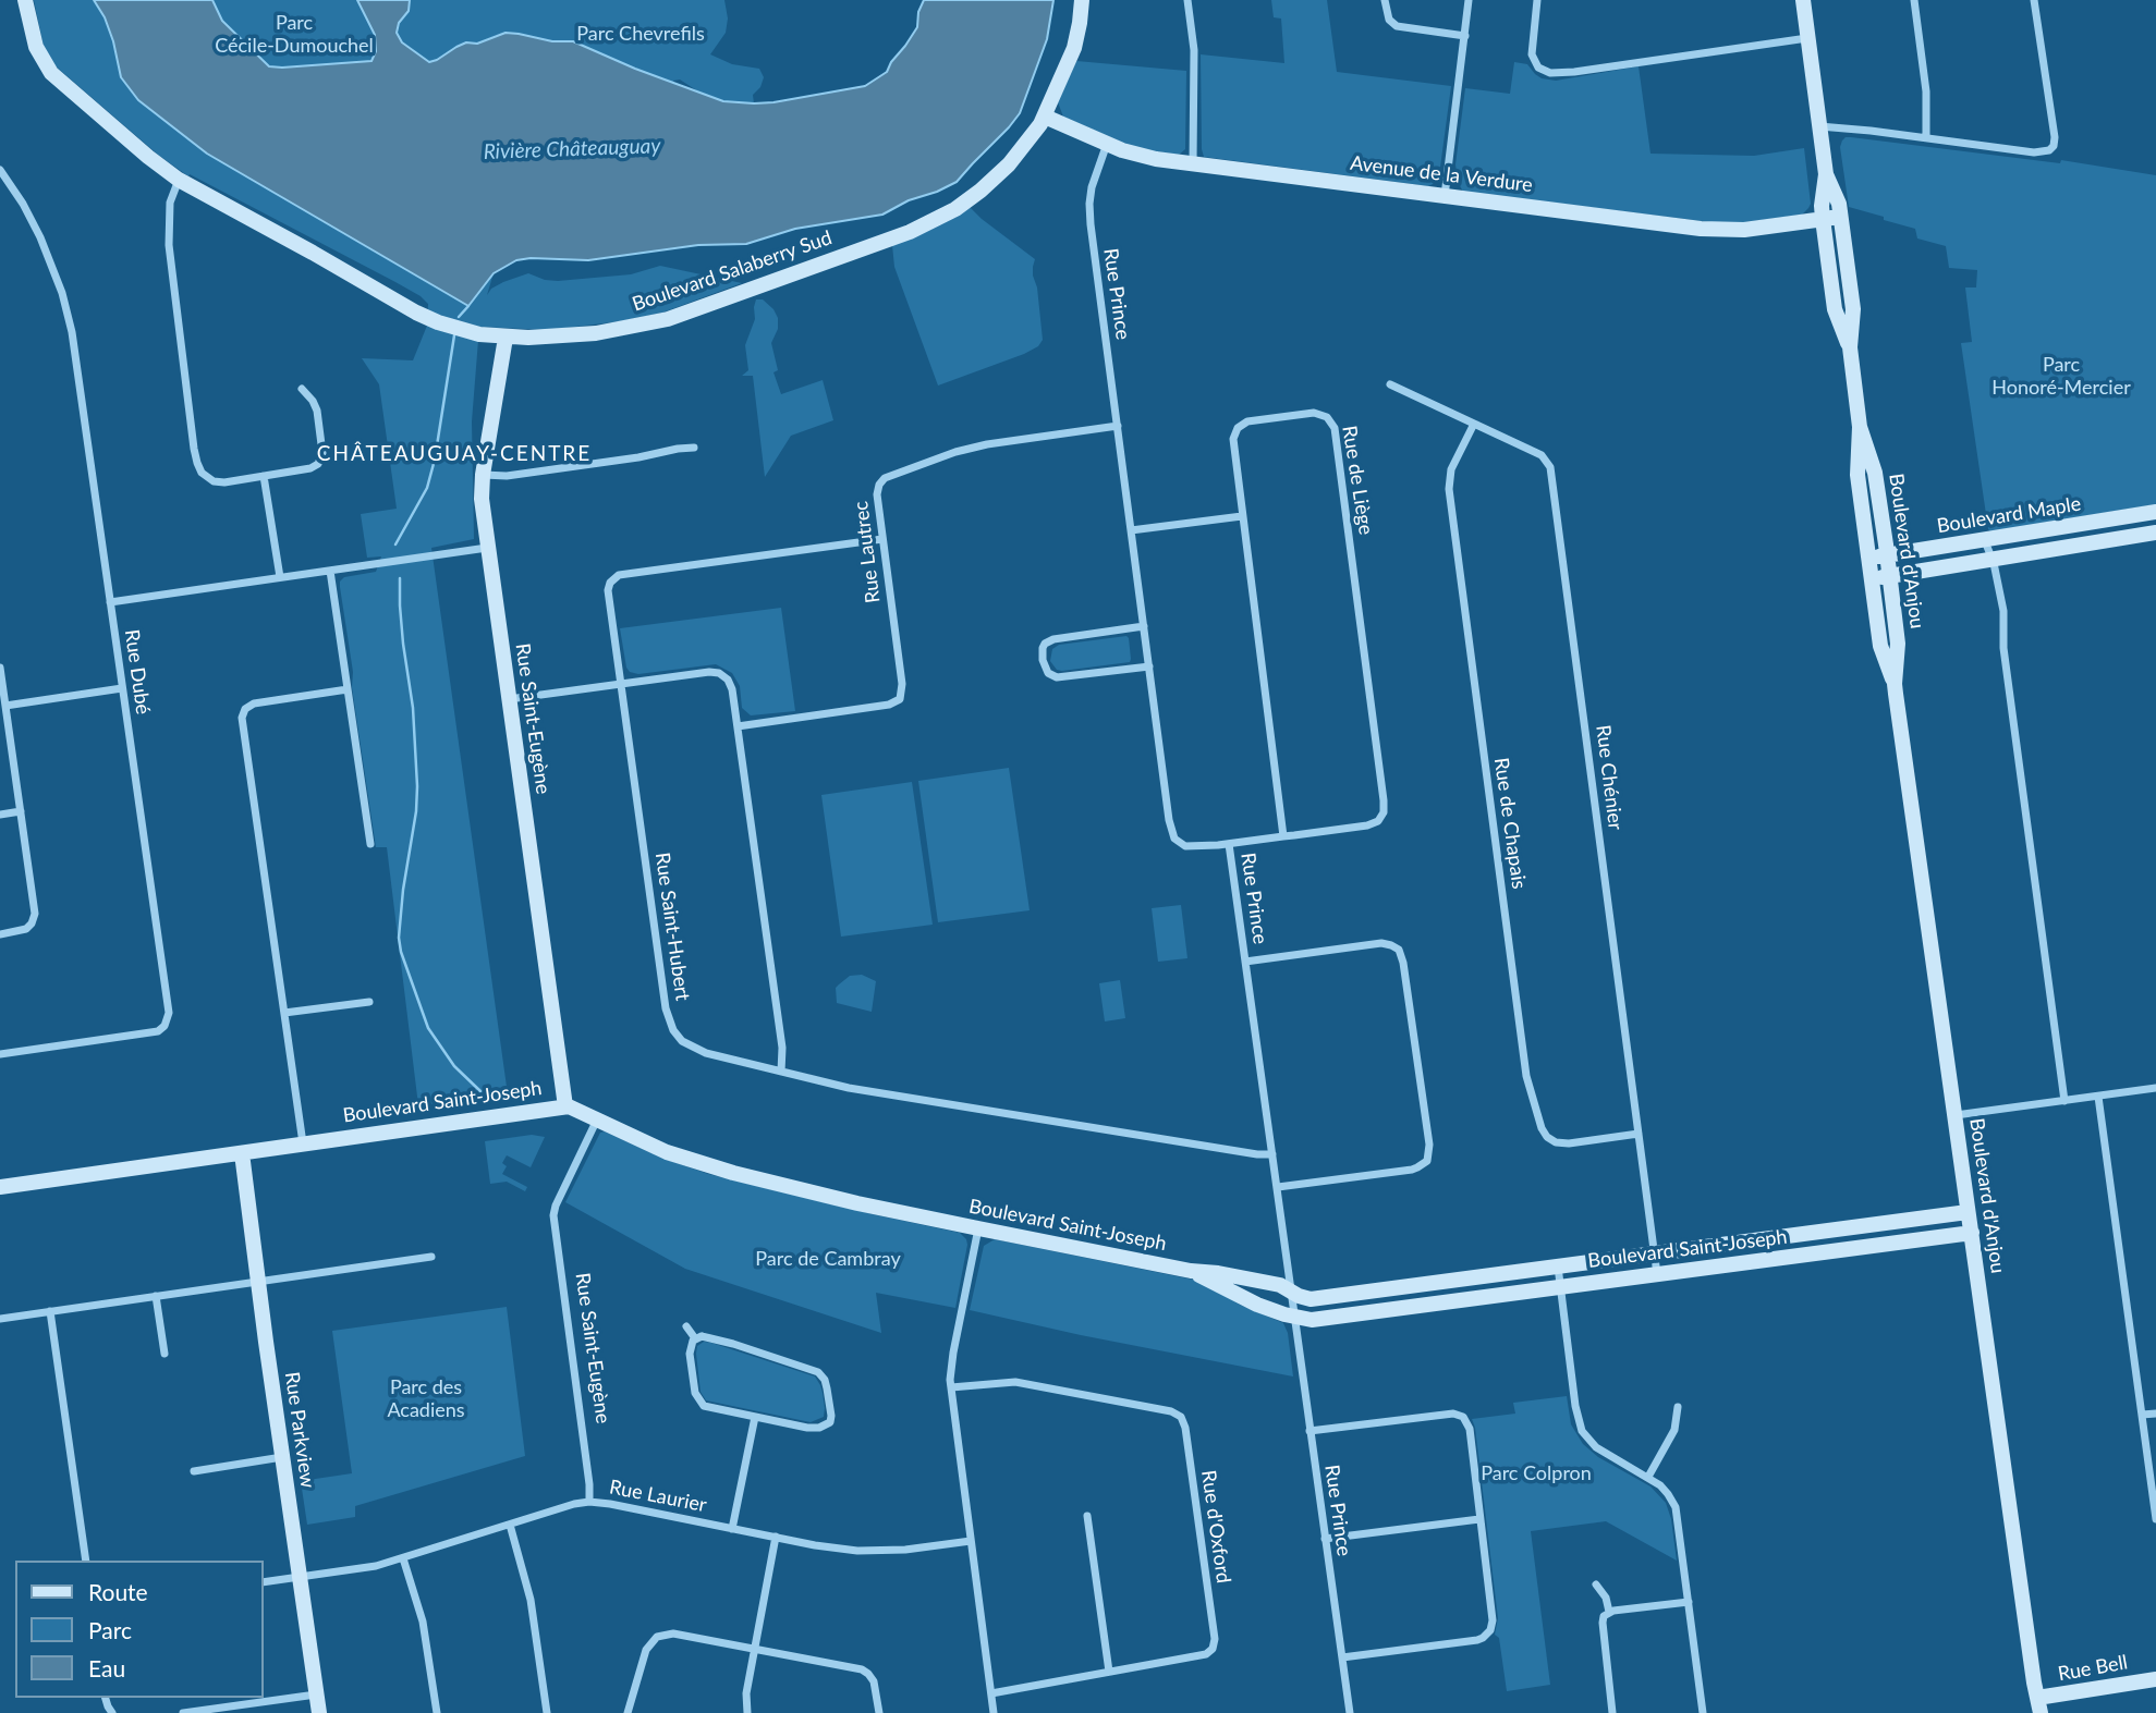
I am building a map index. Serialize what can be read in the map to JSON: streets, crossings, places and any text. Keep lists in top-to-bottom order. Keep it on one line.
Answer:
{"streets":{"street":["Avenue de la Verdure","Boulevard Salaberry Sud","Rue Prince","Rue de Liège","Boulevard Maple","Boulevard d'Anjou","Rue Lautrec","Rue Dubé","Rue Saint-Eugène","Rue Chénier","Rue de Chapais","Rue Saint-Hubert","Boulevard Saint-Joseph","Rue Parkview","Rue Laurier","Rue d'Oxford","Rue Bell"]},"crossings":[["Avenue de la Verdure","Boulevard Salaberry Sud"],["Avenue de la Verdure","Rue Prince"],["Avenue de la Verdure","Boulevard d'Anjou"],["Boulevard Salaberry Sud","Rue Saint-Eugène"],["Rue Prince","Rue de Liège"],["Rue Prince","Rue Lautrec"],["Rue Prince","Rue Saint-Hubert"],["Rue Prince","Boulevard Saint-Joseph"],["Boulevard Maple","Boulevard d'Anjou"],["Boulevard d'Anjou","Boulevard Saint-Joseph"],["Boulevard d'Anjou","Rue Bell"],["Rue Lautrec","Rue Saint-Hubert"],["Rue Saint-Eugène","Boulevard Saint-Joseph"],["Rue Saint-Eugène","Rue Laurier"],["Rue Chénier","Rue de Chapais"],["Rue Chénier","Boulevard Saint-Joseph"],["Boulevard Saint-Joseph","Rue Parkview"],["Rue Parkview","Rue Laurier"]],"districts":["CHÂTEAUGUAY-CENTRE"],"water":["Rivière Châteauguay"],"parks":["Parc Cécile-Dumouchel","Parc Chevrefils","Parc Honoré-Mercier","Parc de Cambray","Parc des Acadiens","Parc Colpron"],"legend":["Route","Parc","Eau"]}
